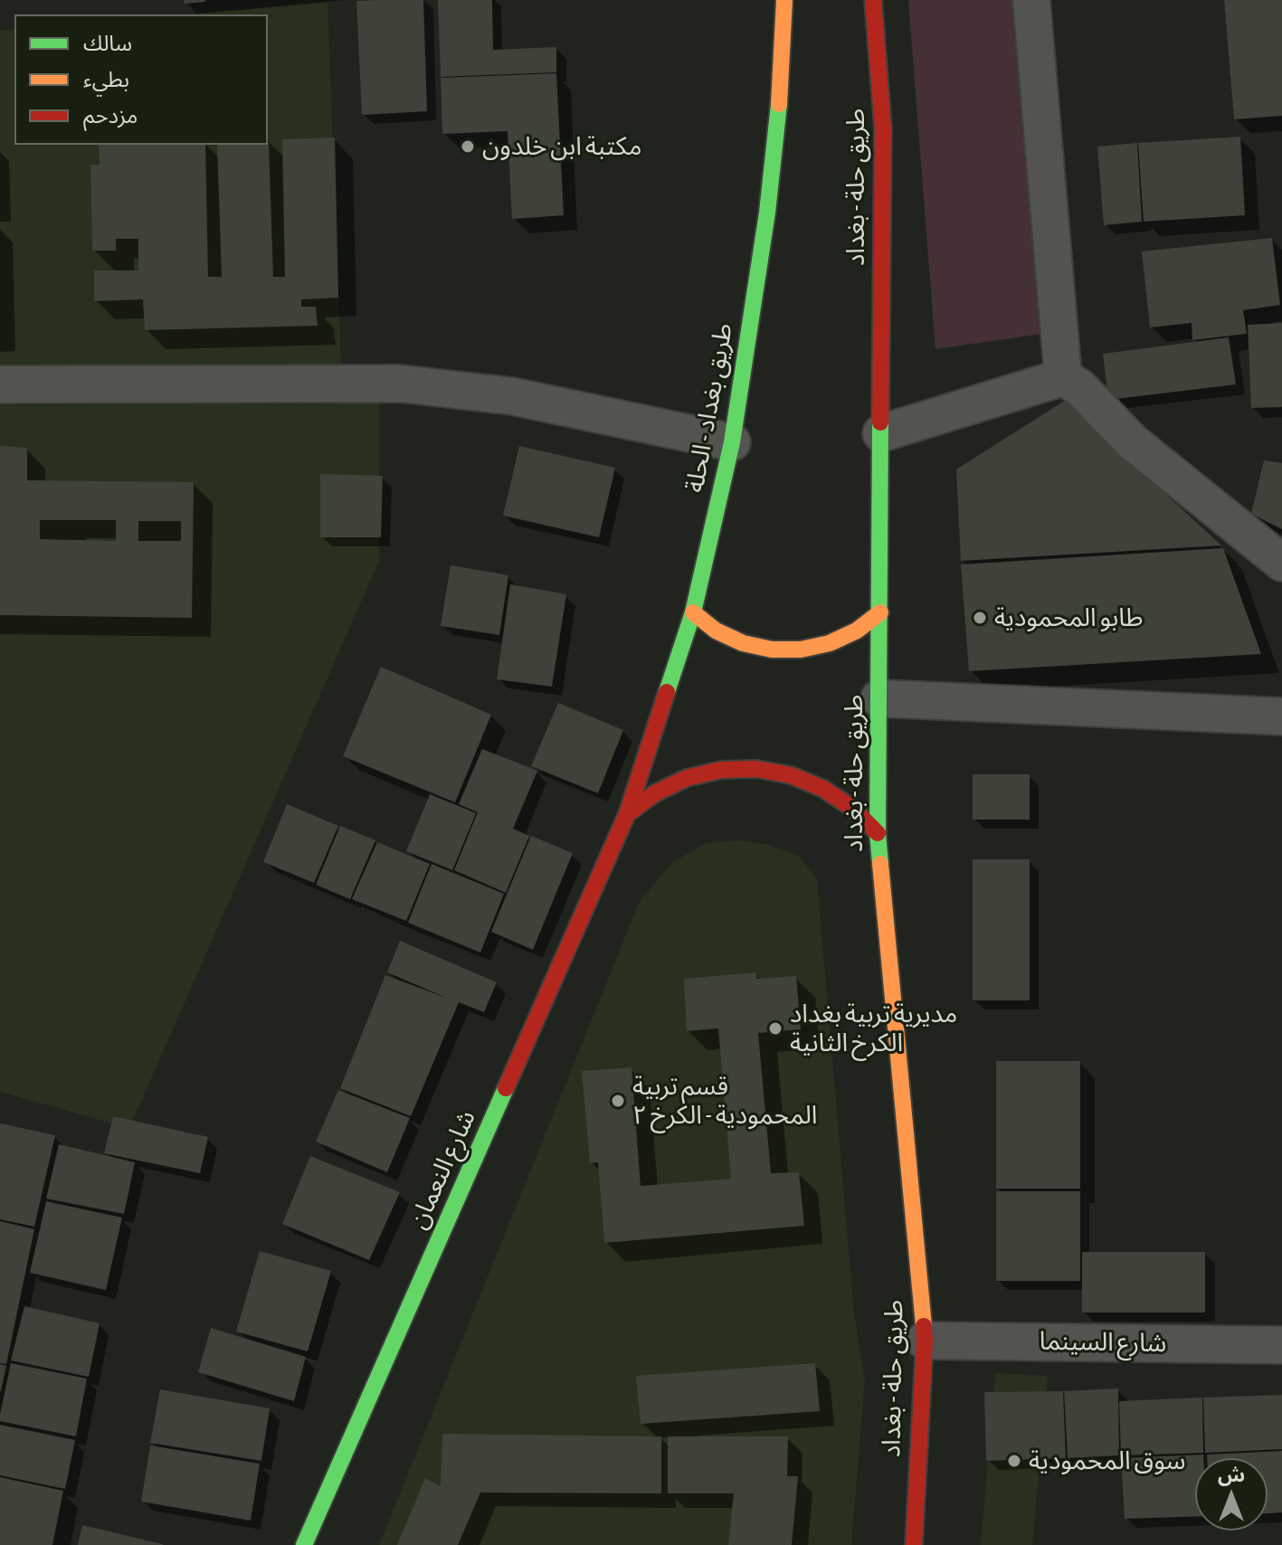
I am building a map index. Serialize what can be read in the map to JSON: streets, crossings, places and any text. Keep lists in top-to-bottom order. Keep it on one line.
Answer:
{"streets":{"main road":["طريق حلة - بغداد","طريق بغداد - الحلة","شارع النعمان"],"street":["شارع السينما"]},"crossings":[["طريق حلة - بغداد","شارع السينما"],["طريق بغداد - الحلة","شارع النعمان"]],"places":["مكتبة ابن خلدون","طابو المحمودية","مديرية تربية بغداد الكرخ الثانية","قسم تربية المحمودية - الكرخ ٢","سوق المحمودية"],"legend":["سالك","بطيء","مزدحم"],"north":"top"}
